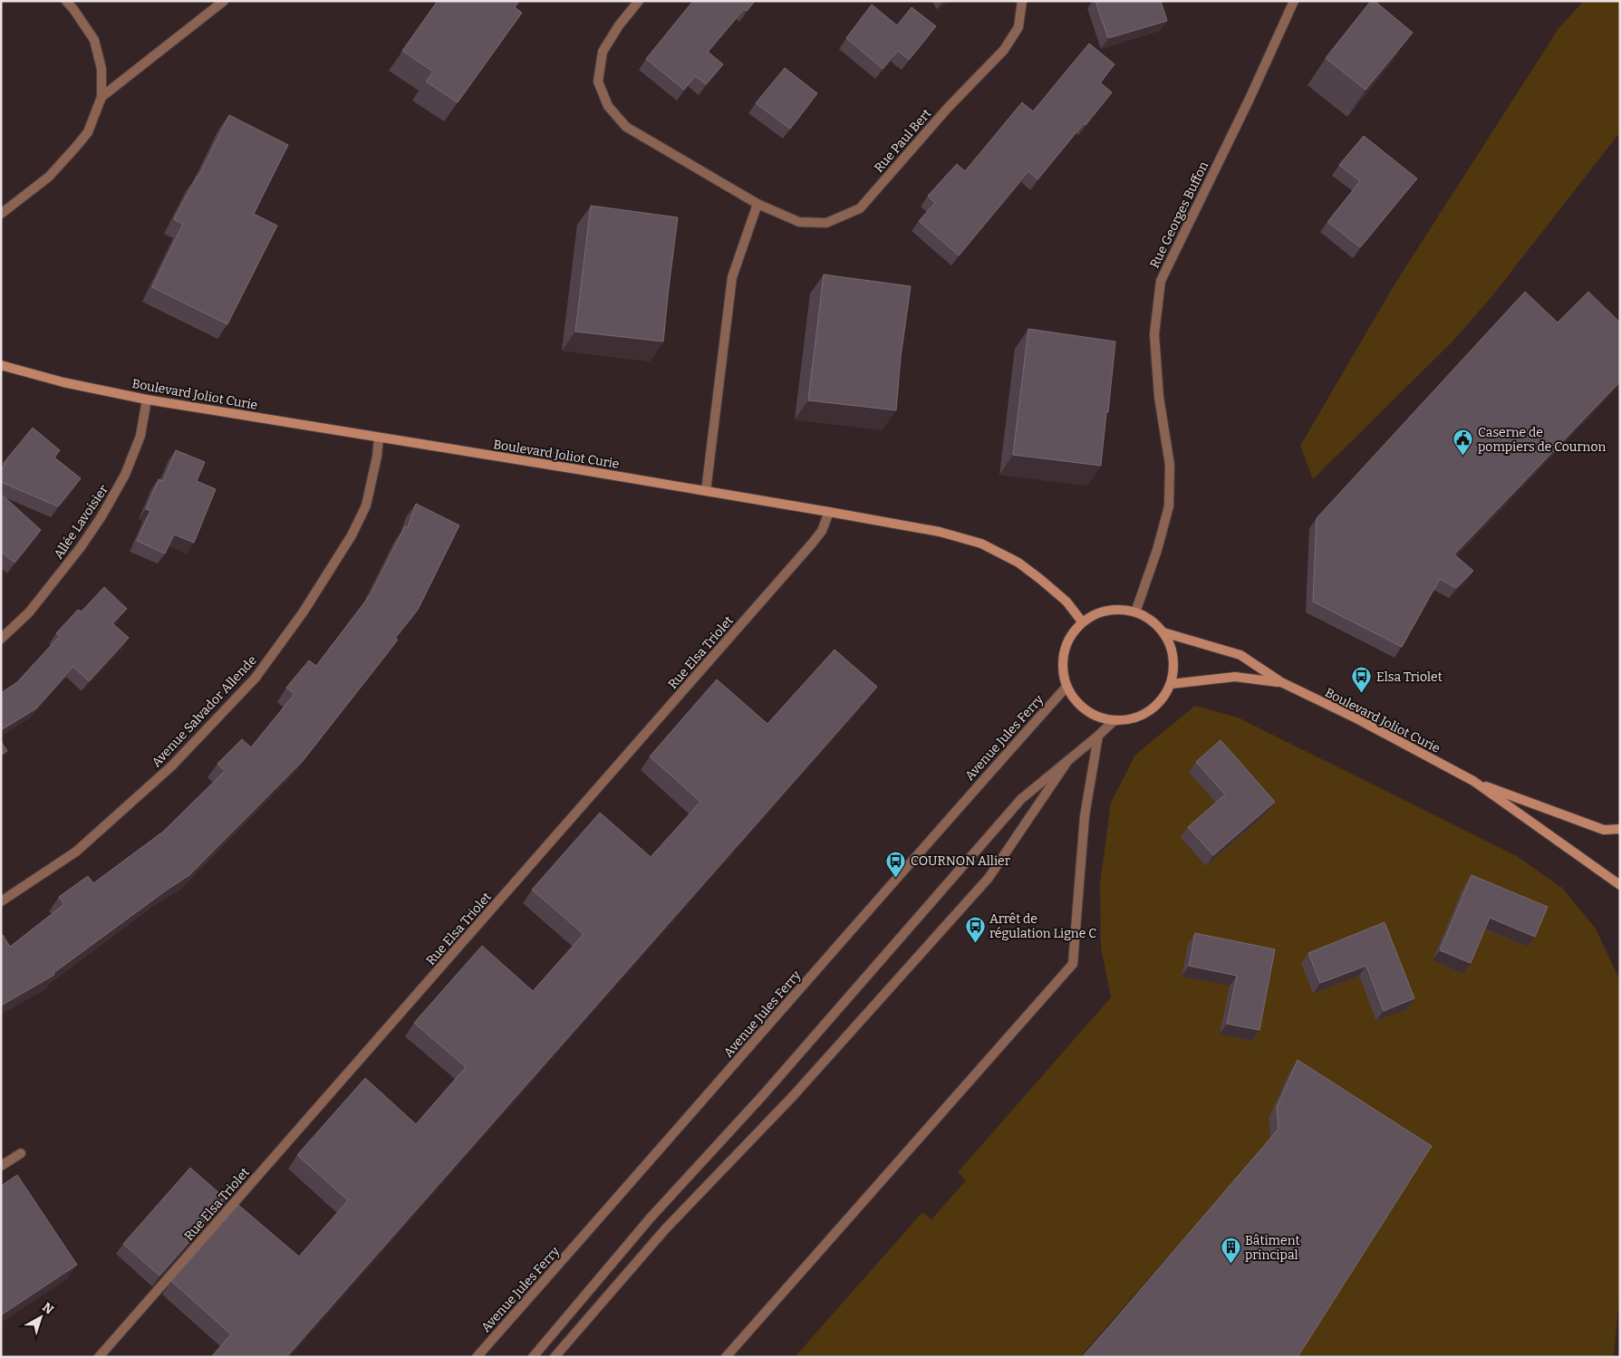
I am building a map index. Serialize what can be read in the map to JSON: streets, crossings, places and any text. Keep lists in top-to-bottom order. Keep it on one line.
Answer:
{"streets":{"street":["Rue Paul Bert","Rue Georges Buffon","Boulevard Joliot Curie","Allée Lavoisier","Rue Elsa Triolet","Avenue Salvador Allende","Avenue Jules Ferry"]},"crossings":[["Rue Georges Buffon","Boulevard Joliot Curie"],["Rue Georges Buffon","Avenue Jules Ferry"],["Boulevard Joliot Curie","Allée Lavoisier"],["Boulevard Joliot Curie","Rue Elsa Triolet"],["Boulevard Joliot Curie","Avenue Salvador Allende"],["Boulevard Joliot Curie","Avenue Jules Ferry"]],"places":{"public building":["Caserne de pompiers de Cournon"],"bus stop":["Elsa Triolet","COURNON Allier","Arrêt de régulation Ligne C"],"building":["Bâtiment principal"]},"north":"top right"}
